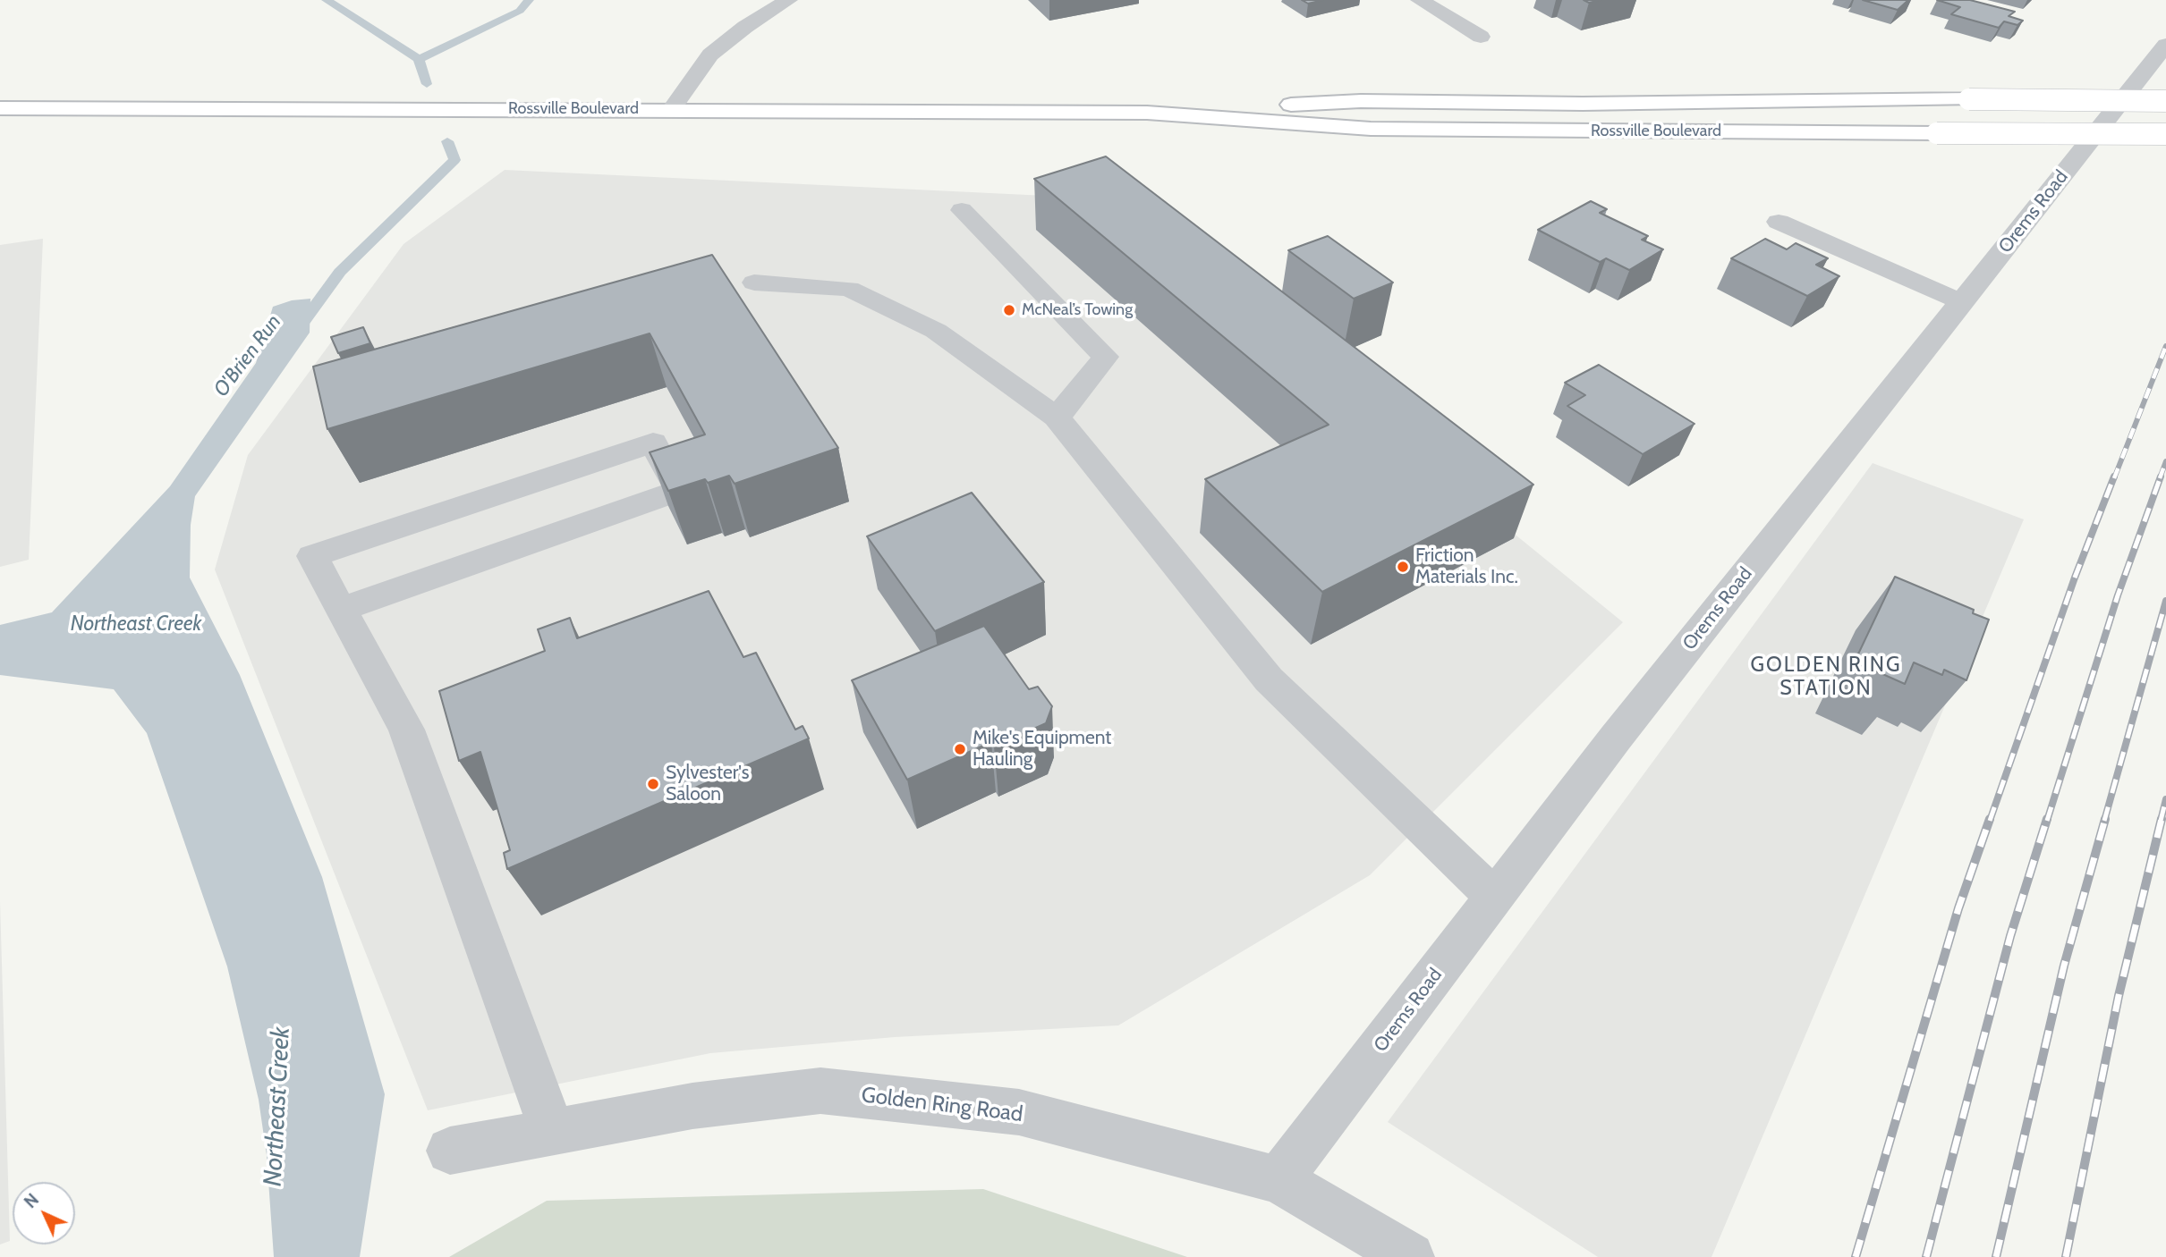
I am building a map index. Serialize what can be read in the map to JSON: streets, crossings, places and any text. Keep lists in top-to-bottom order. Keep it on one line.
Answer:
{"streets":{"main road":["Rossville Boulevard"],"street":["Orems Road","Golden Ring Road"]},"crossings":[["Orems Road","Golden Ring Road"]],"districts":["GOLDEN RING STATION"],"water":["O'Brien Run","Northeast Creek"],"places":["McNeal’s Towing","Friction Materials Inc.","Mike's Equipment Hauling","Sylvester's Saloon"],"north":"top left"}
